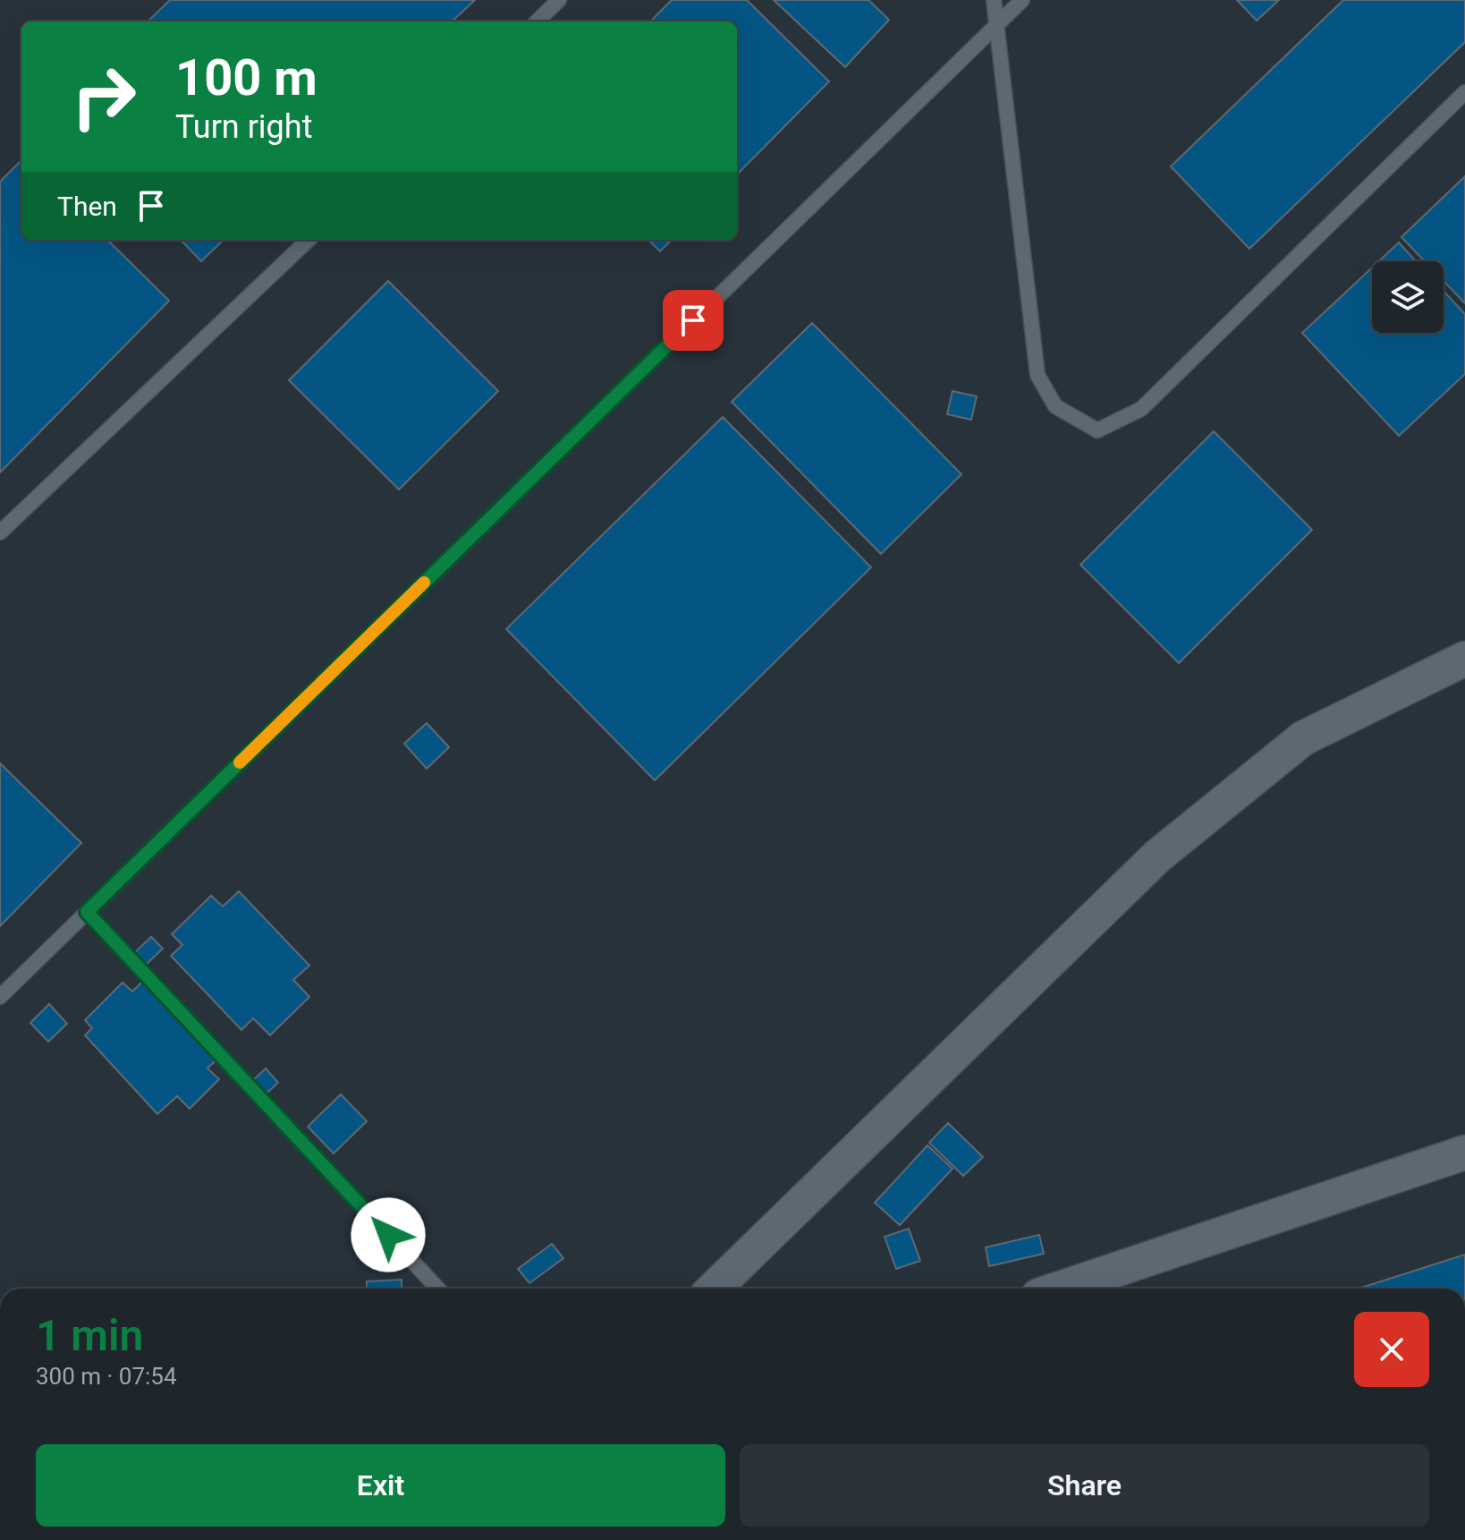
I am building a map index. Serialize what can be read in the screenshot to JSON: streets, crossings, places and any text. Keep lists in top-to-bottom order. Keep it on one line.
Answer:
{"page":{"turn":["100 m","Turn right"],"then":"Then","heading":["1 min","300 m · 07:54"],"buttons":["Exit","Share"]}}
